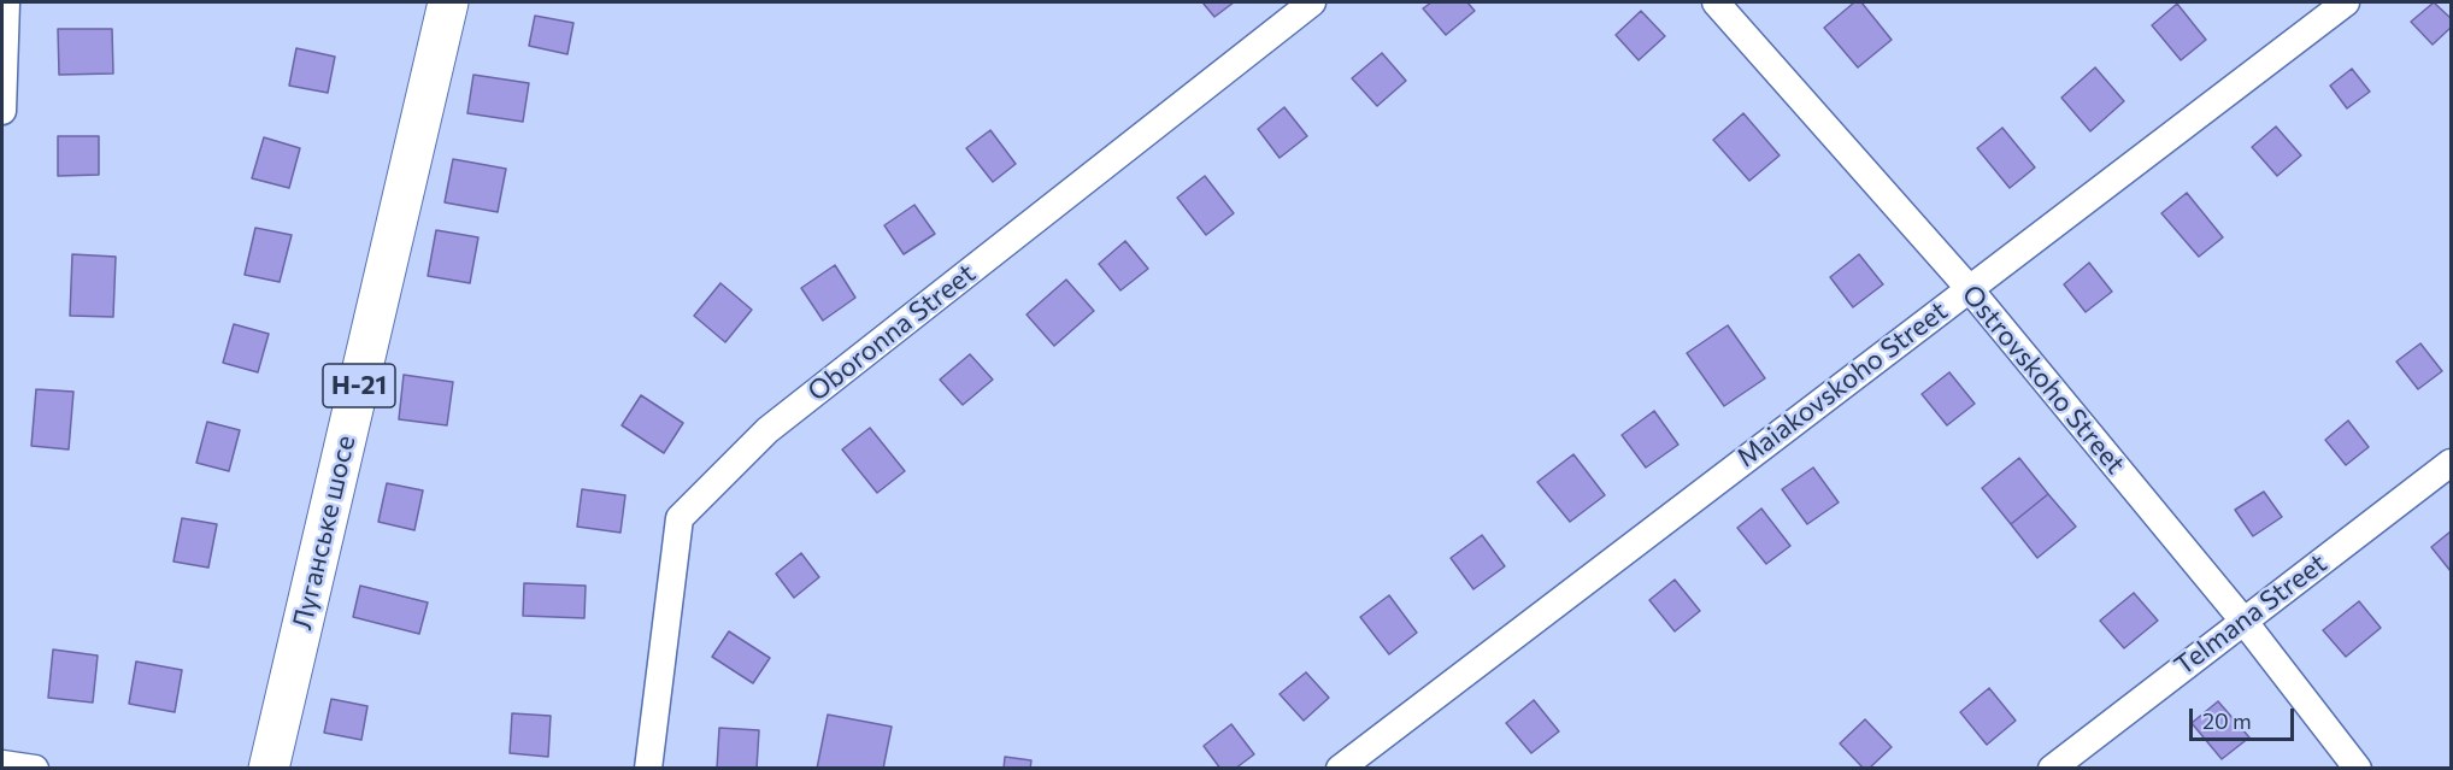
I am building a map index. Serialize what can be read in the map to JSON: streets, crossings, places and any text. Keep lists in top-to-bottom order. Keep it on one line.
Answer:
{"streets":{"main road":["Н-21","Луганське шосе"],"street":["Oboronna Street","Ostrovskoho Street","Maiakovskoho Street","Telmana Street"]},"crossings":[["Ostrovskoho Street","Maiakovskoho Street"],["Ostrovskoho Street","Telmana Street"]],"scale_bar":"20 m"}
